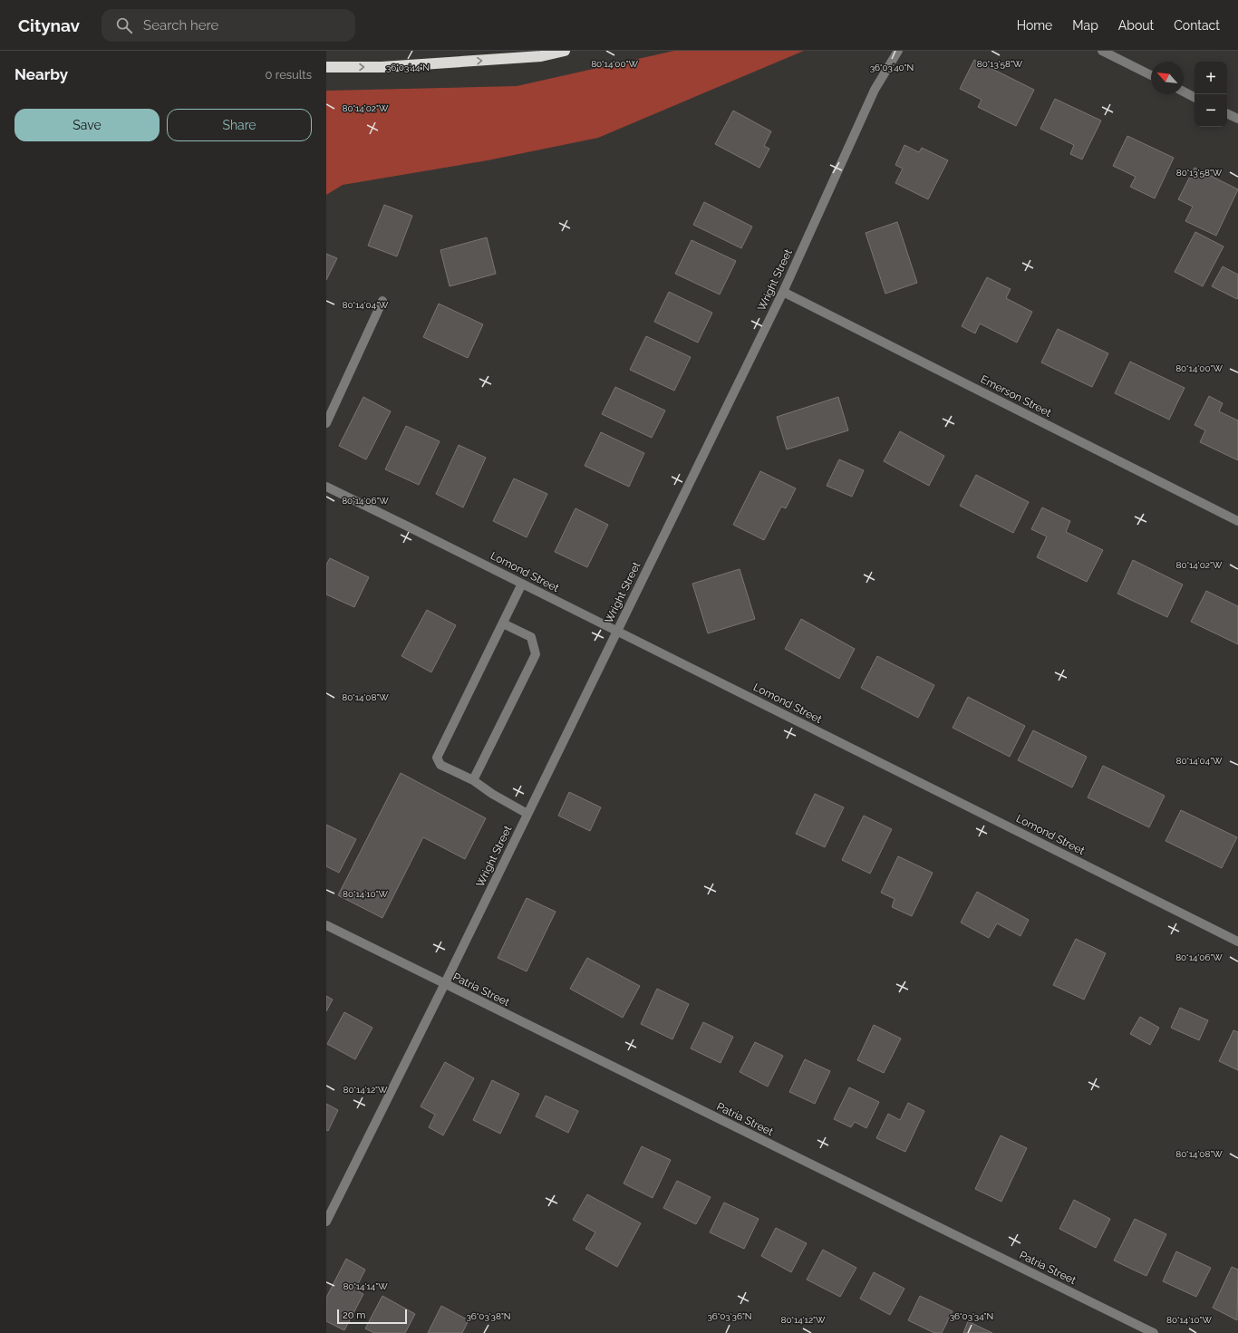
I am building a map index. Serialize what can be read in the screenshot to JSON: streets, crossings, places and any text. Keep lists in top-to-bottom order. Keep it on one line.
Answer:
{"streets":{"street":["Wright Street","Emerson Street","Lomond Street","Patria Street"]},"crossings":[["Wright Street","Emerson Street"],["Wright Street","Lomond Street"],["Wright Street","Patria Street"]],"scale_bar":"20 m","north":"top left","page":{"header":"Citynav","search":"Search here","nav":["Home","Map","About","Contact"],"heading":["Nearby","0 results"],"map_buttons":["+","−"],"buttons":["Save","Share"],"scale":"20 m"},"coordinates":["80°14'00\"W","80°13'58\"W","36°03'44\"N","36°03'40\"N","80°14'02\"W","80°14'04\"W","80°14'06\"W","80°14'08\"W","80°14'10\"W","80°14'12\"W","80°14'14\"W","36°03'38\"N","36°03'36\"N","36°03'34\"N"]}
